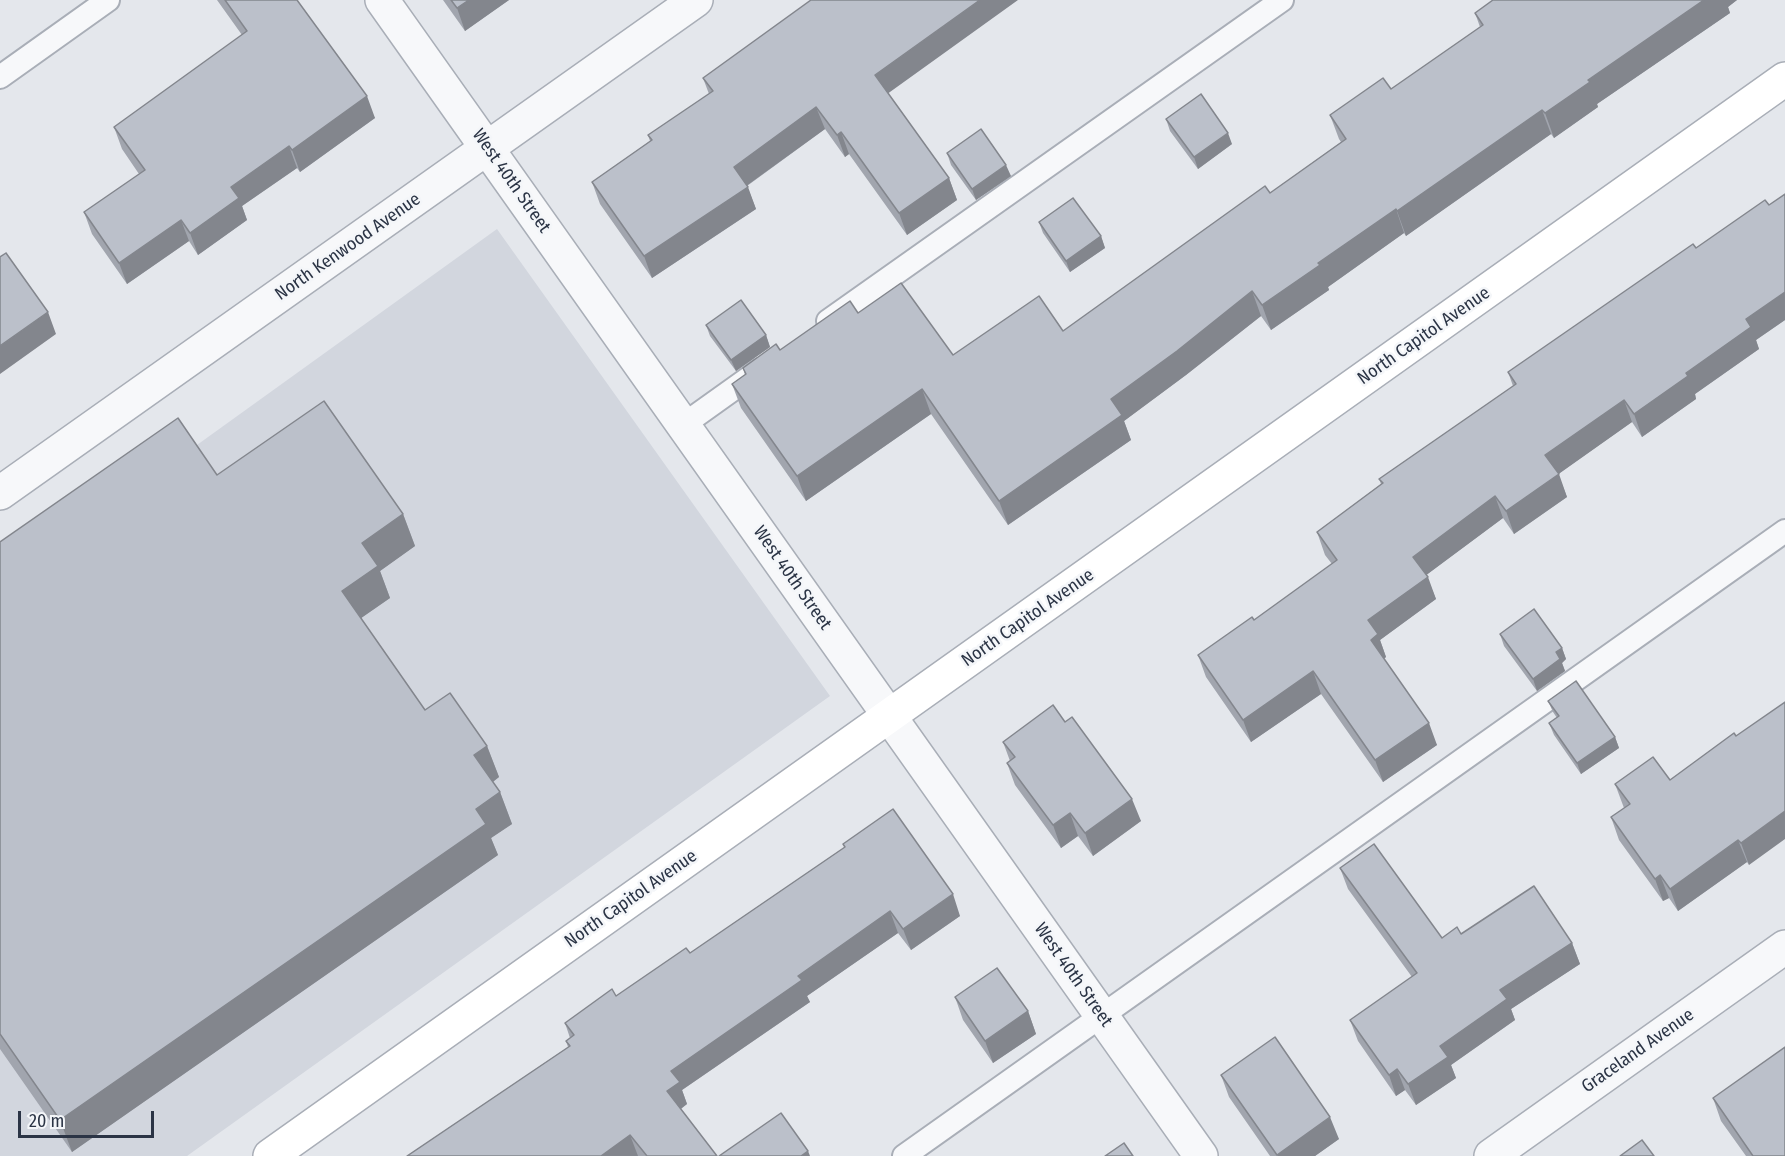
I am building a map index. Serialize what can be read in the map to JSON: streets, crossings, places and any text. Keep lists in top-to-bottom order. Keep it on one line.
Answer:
{"streets":{"main road":["North Capitol Avenue"],"street":["West 40th Street","North Kenwood Avenue","Graceland Avenue"]},"crossings":[["West 40th Street","North Kenwood Avenue"],["West 40th Street","North Capitol Avenue"]],"scale_bar":"20 m"}
